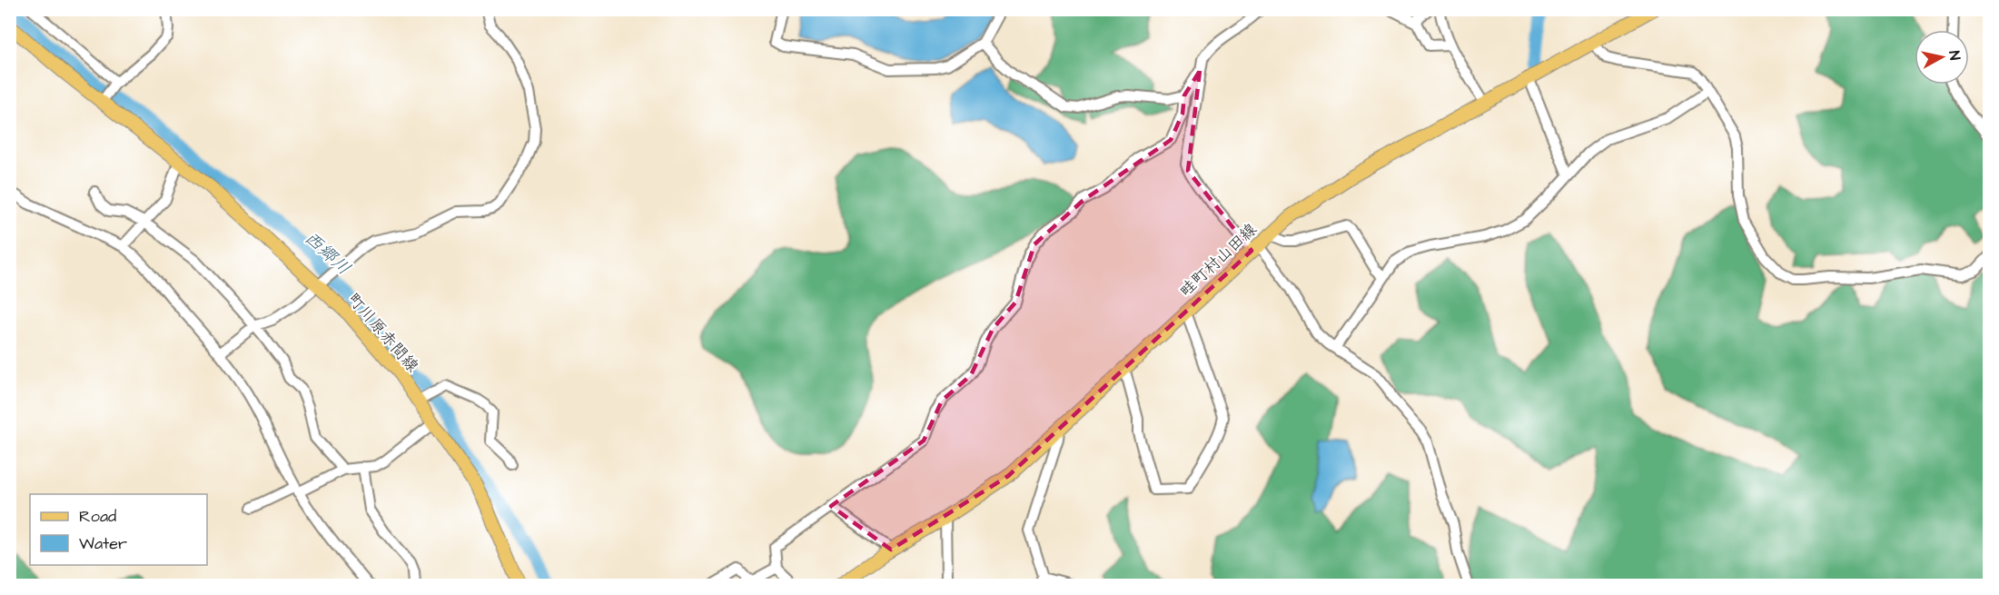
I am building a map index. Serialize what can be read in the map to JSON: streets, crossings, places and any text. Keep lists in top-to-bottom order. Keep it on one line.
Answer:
{"streets":{"main road":["畦町村山田線","町川原赤間線"]},"water":["西郷川"],"legend":["Road","Water"],"north":"right"}
